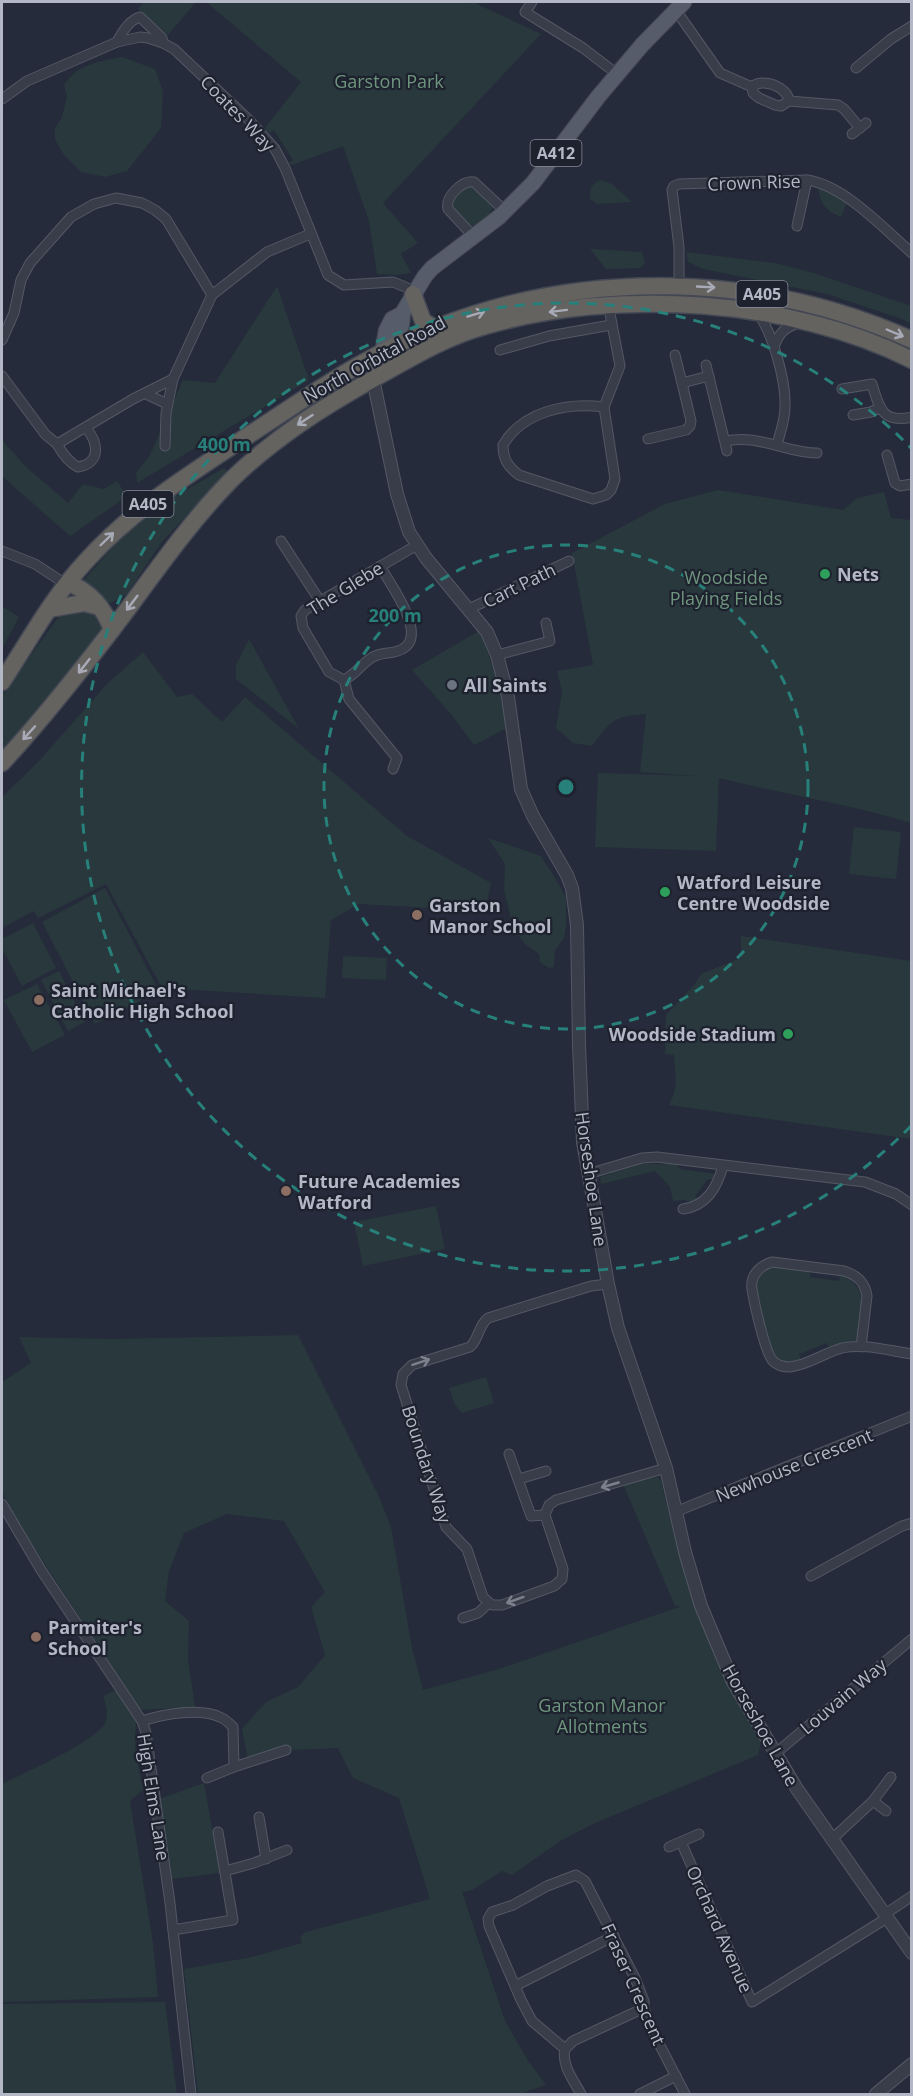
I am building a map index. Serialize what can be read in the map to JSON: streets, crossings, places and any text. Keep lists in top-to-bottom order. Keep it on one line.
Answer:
{"streets":{"highway":["A405","North Orbital Road"],"main road":["A412"],"street":["Coates Way","Crown Rise","Cart Path","The Glebe","Horseshoe Lane","Boundary Way","Newhouse Crescent","Louvain Way","High Elms Lane","Orchard Avenue","Fraser Crescent"]},"crossings":[["Coates Way","A412"],["A412","North Orbital Road"],["A412","Horseshoe Lane"],["Crown Rise","North Orbital Road"],["North Orbital Road","Horseshoe Lane"],["Cart Path","Horseshoe Lane"],["The Glebe","Horseshoe Lane"],["Horseshoe Lane","Boundary Way"],["Horseshoe Lane","Newhouse Crescent"],["Horseshoe Lane","Louvain Way"],["Horseshoe Lane","Orchard Avenue"]],"parks":["Garston Park","Woodside Playing Fields","Garston Manor Allotments"],"places":["Nets","All Saints","Watford Leisure Centre Woodside","Garston Manor School","Saint Michael's Catholic High School","Woodside Stadium","Future Academies Watford","Parmiter's School"],"rings":["400 m","200 m"]}
